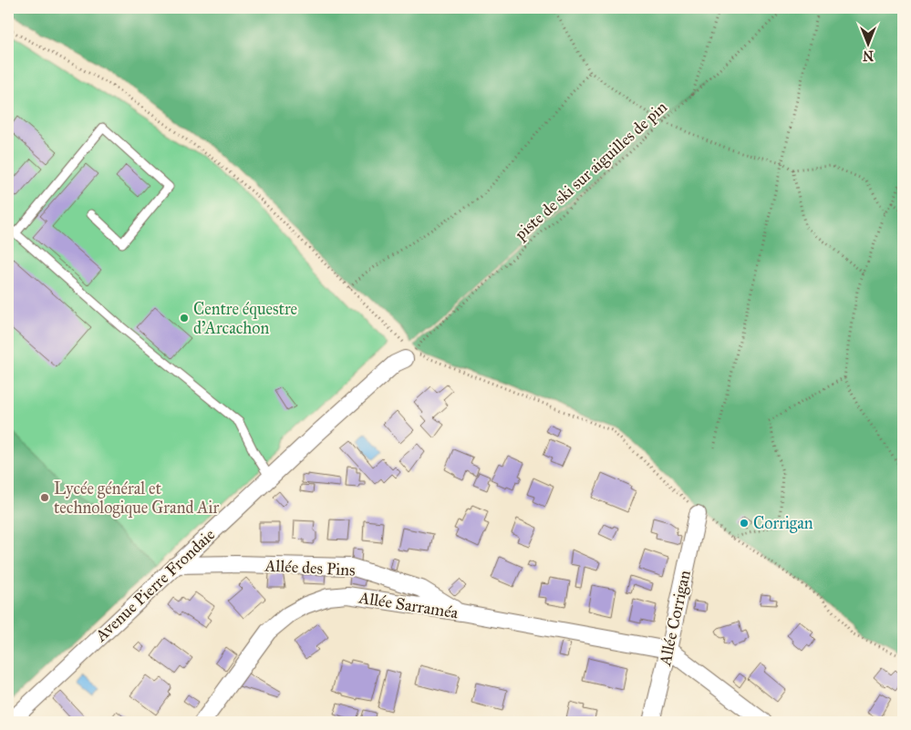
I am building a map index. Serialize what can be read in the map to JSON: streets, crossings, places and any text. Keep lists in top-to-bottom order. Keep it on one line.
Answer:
{"streets":{"street":["Allée des Pins","Avenue Pierre Frondaie","Allée Sarraméa","Allée Corrigan"],"path":["piste de ski sur aiguilles de pin"]},"crossings":[["piste de ski sur aiguilles de pin","Avenue Pierre Frondaie"],["Allée des Pins","Avenue Pierre Frondaie"],["Allée des Pins","Allée Sarraméa"],["Allée Sarraméa","Allée Corrigan"]],"places":["Centre équestre d’Arcachon","Lycée général et technologique Grand Air","Corrigan"],"north":"bottom"}
